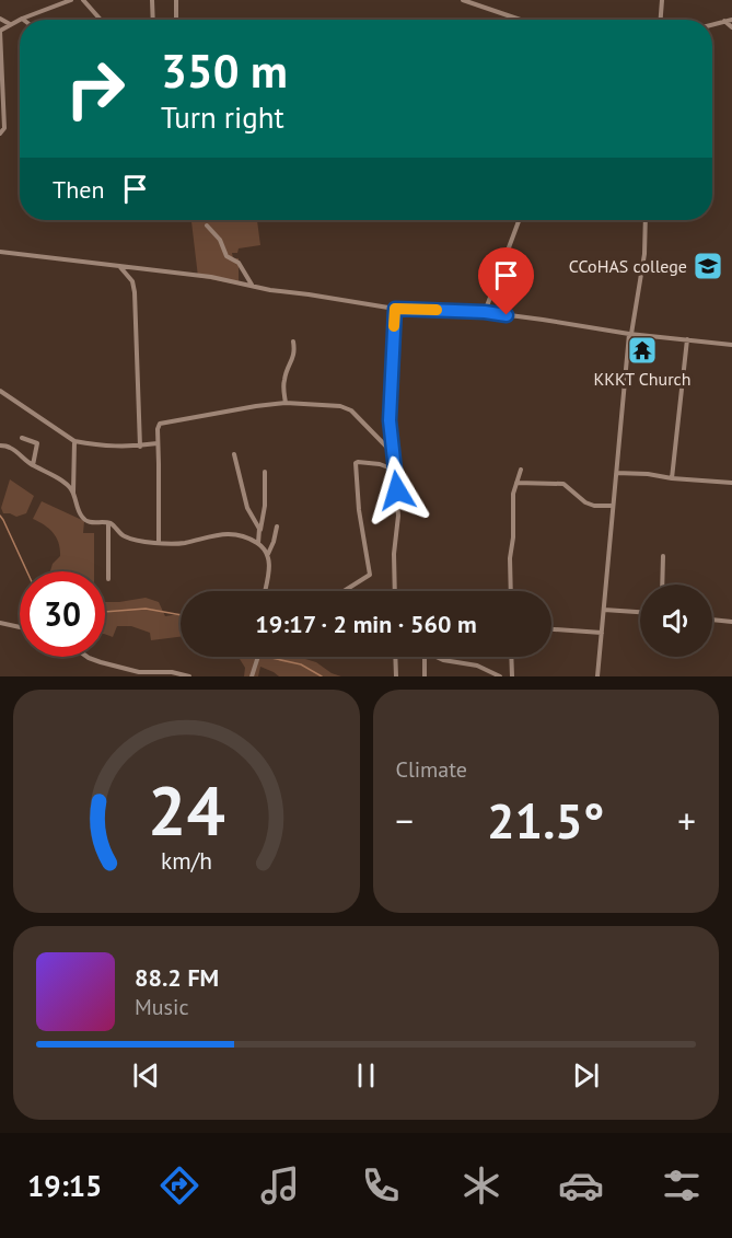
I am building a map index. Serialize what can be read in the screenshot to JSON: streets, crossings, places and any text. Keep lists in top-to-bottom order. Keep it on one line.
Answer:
{"places":{"school or university":["CCoHAS college"],"temple":["KKKT Church"]},"page":{"turn":["350 m","Turn right"],"then":"Then","limit":"30","trip":"19:17 · 2 min · 560 m","tile":"Climate","heat":["−","21.5°","+"],"song":["88.2 FM","Music"],"tabs":"19:15","gauge":["24","km/h"]}}
